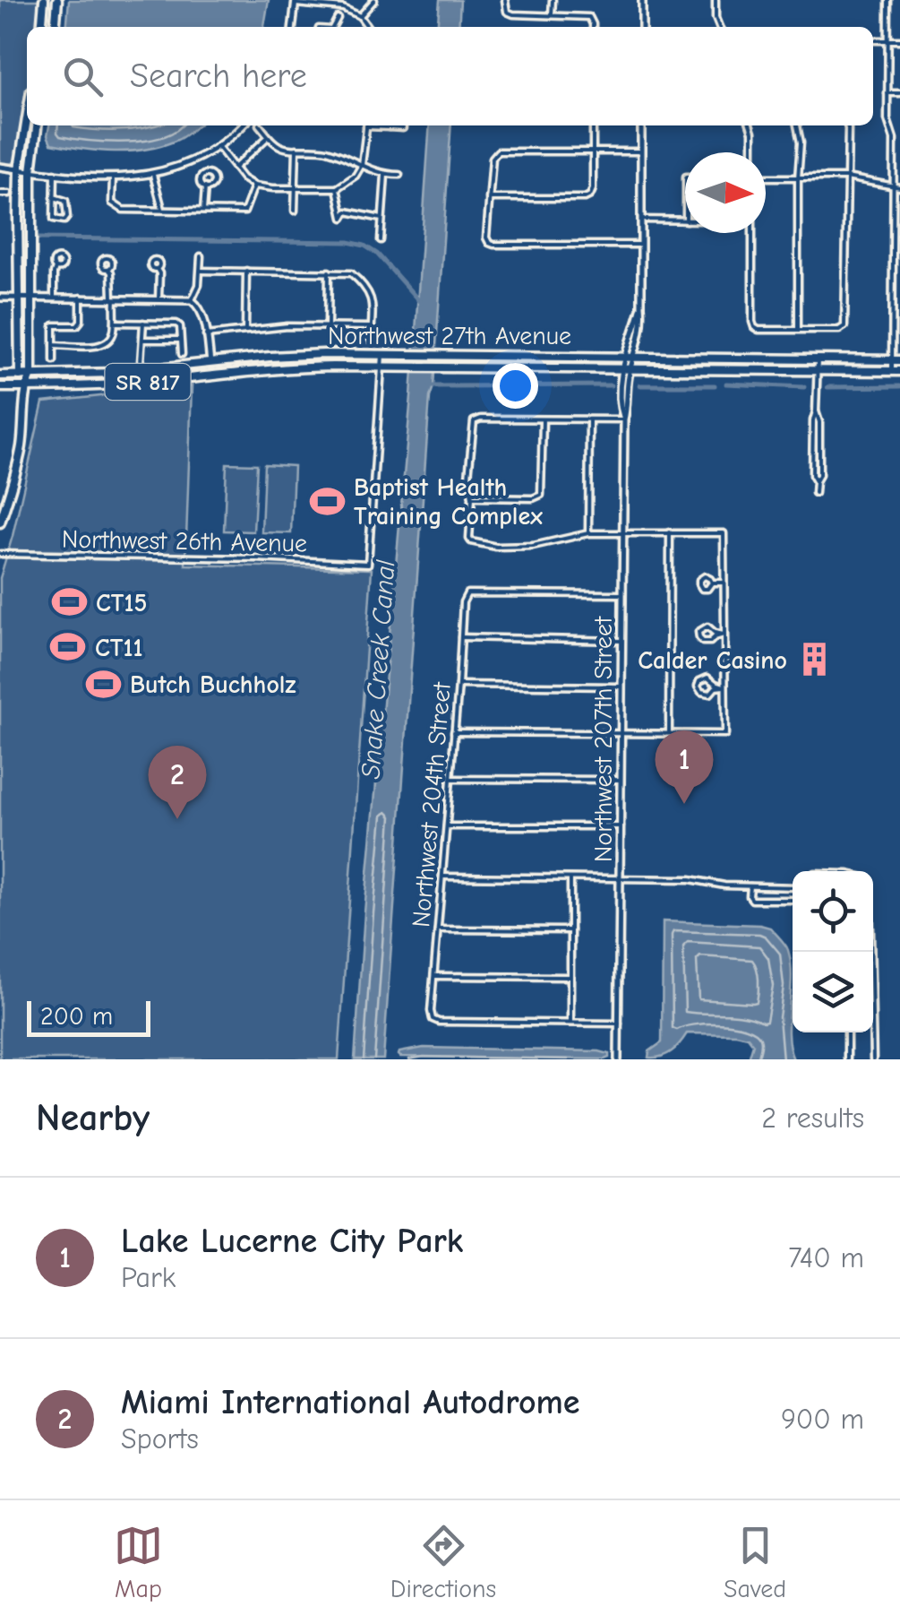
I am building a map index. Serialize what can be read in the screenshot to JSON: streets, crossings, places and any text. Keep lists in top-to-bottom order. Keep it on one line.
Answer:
{"streets":{"main road":["Northwest 27th Avenue","SR 817"],"street":["Northwest 26th Avenue","Northwest 207th Street","Northwest 204th Street"]},"crossings":[["Northwest 27th Avenue","Northwest 26th Avenue"],["Northwest 27th Avenue","Northwest 207th Street"],["Northwest 207th Street","Northwest 204th Street"]],"water":["Snake Creek Canal"],"places":{"sports":["Baptist Health Training Complex","CT15","CT11","Butch Buchholz"],"building":["Calder Casino"]},"scale_bar":"200 m","north":"right","page":{"search":"Search here","pins":["1","2"],"scale":"200 m","heading":["Nearby","2 results"],"list":[{"mark":"1","name":"Lake Lucerne City Park","note":"Park","value":"740 m"},{"mark":"2","name":"Miami International Autodrome","note":"Sports","value":"900 m"}],"nav":["Map","Directions","Saved"]}}
